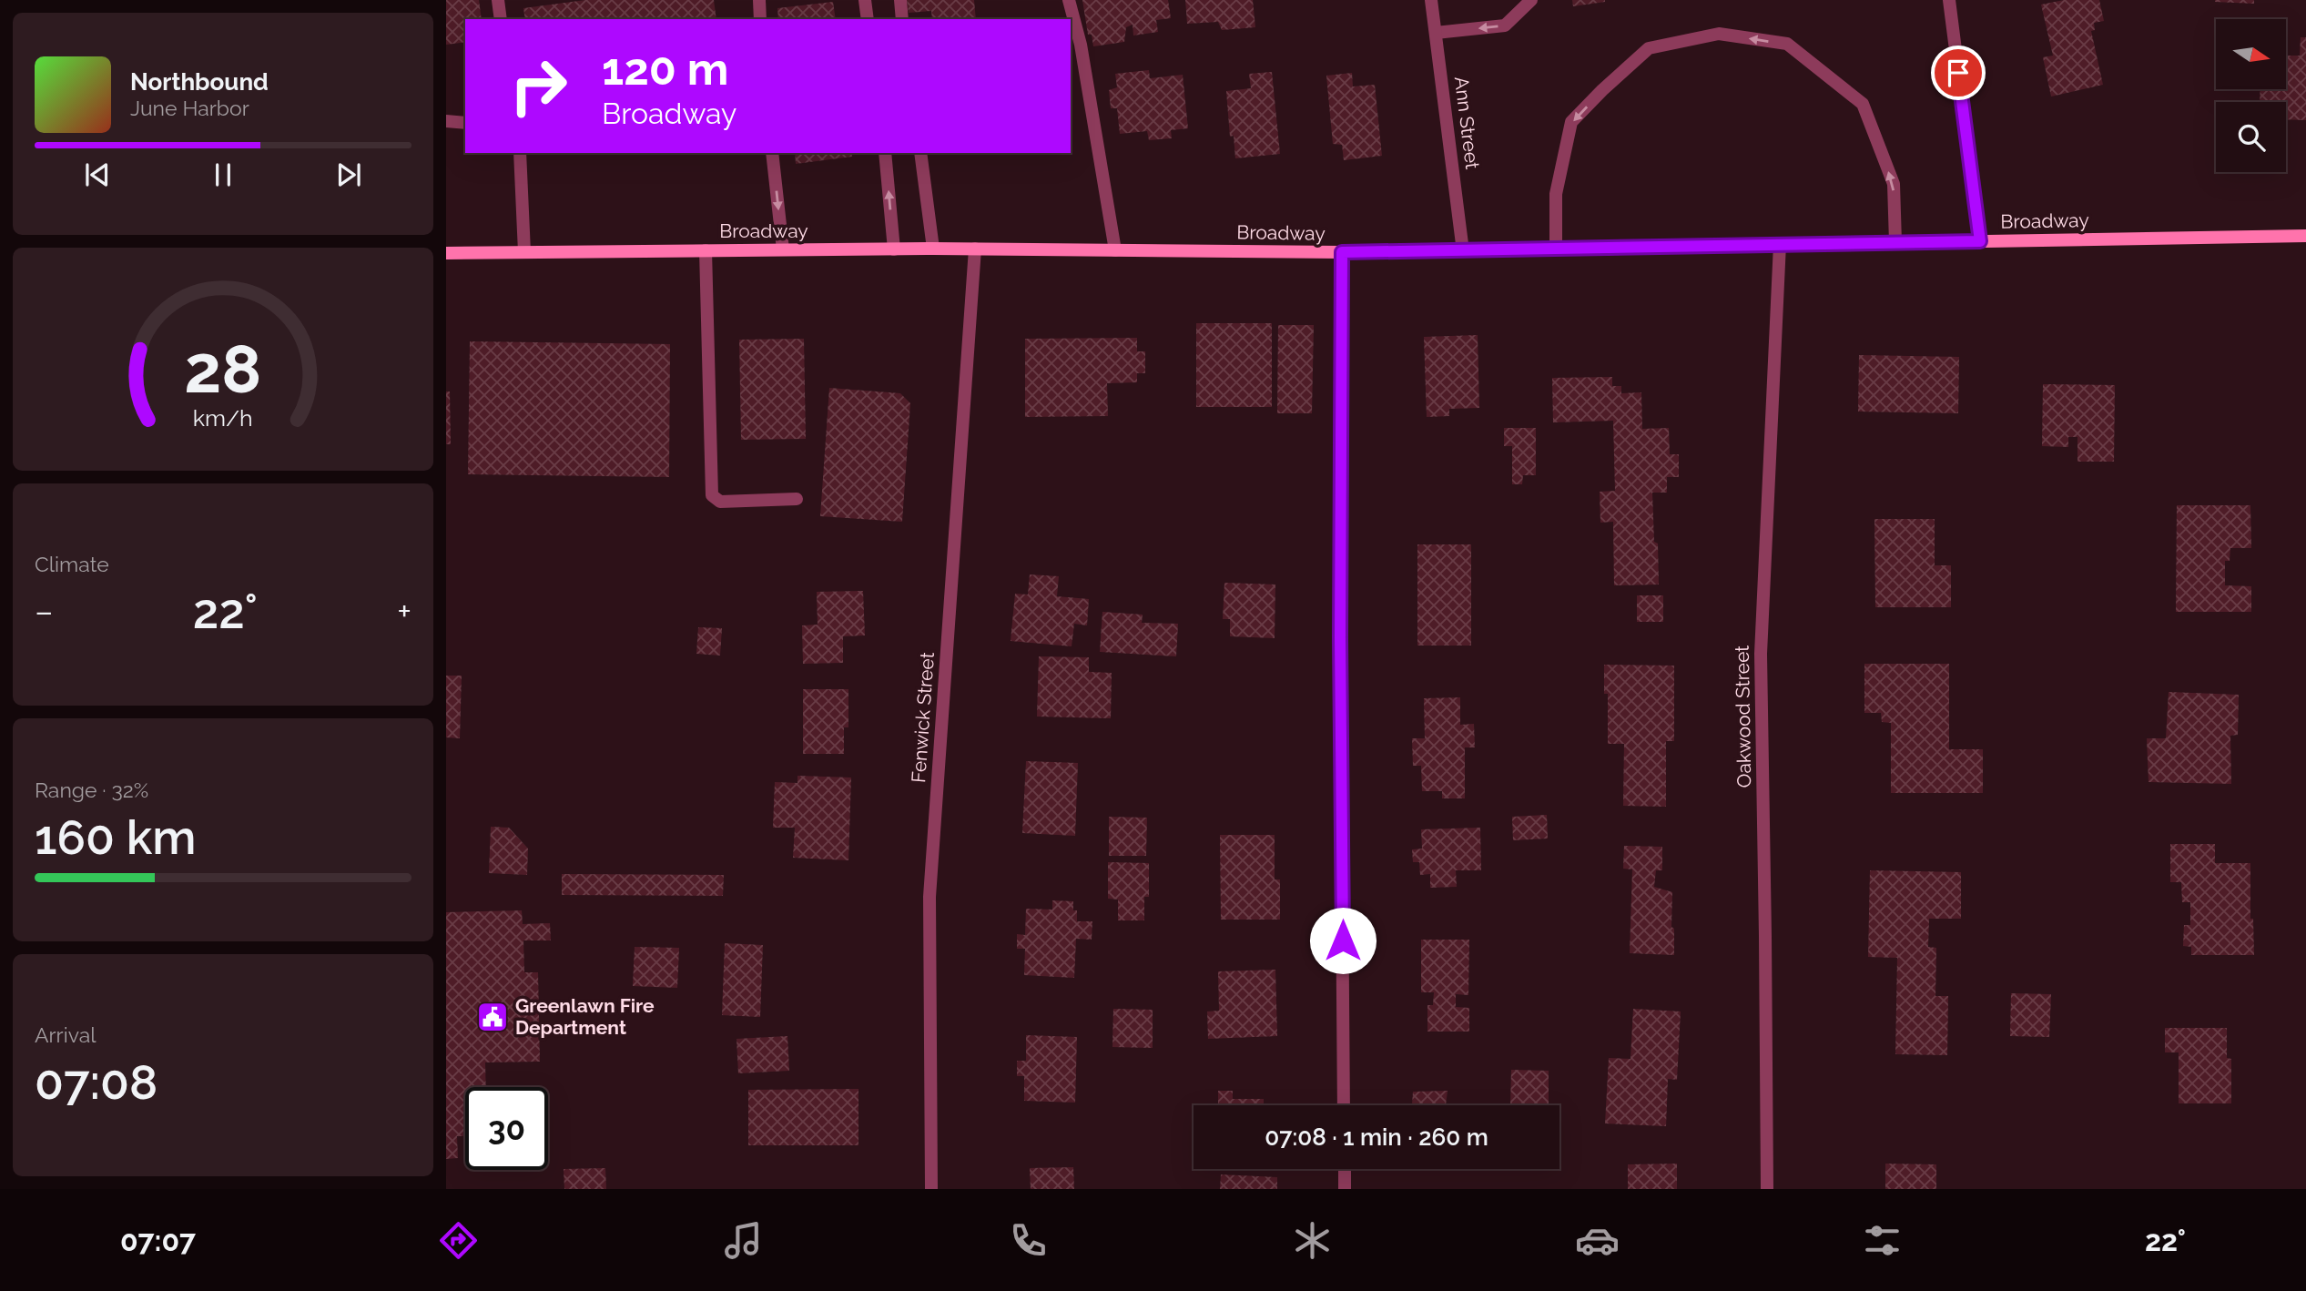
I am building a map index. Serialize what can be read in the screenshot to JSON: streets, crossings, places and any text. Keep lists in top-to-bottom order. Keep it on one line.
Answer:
{"streets":{"main road":["Broadway"],"street":["Ann Street","Oakwood Street","Fenwick Street"]},"crossings":[["Ann Street","Broadway"],["Broadway","Oakwood Street"],["Broadway","Fenwick Street"]],"places":{"public building":["Greenlawn Fire Department"]},"north":"right","page":{"turn":["120 m","Broadway"],"song":["Northbound","June Harbor"],"tile":["Climate",["Range · 32%","160 km"],["Arrival","07:08"]],"heat":["−","22°","+"],"limit":"30","trip":"07:08 · 1 min · 260 m","tabs":["07:07","22°"],"gauge":["28","km/h"]}}
